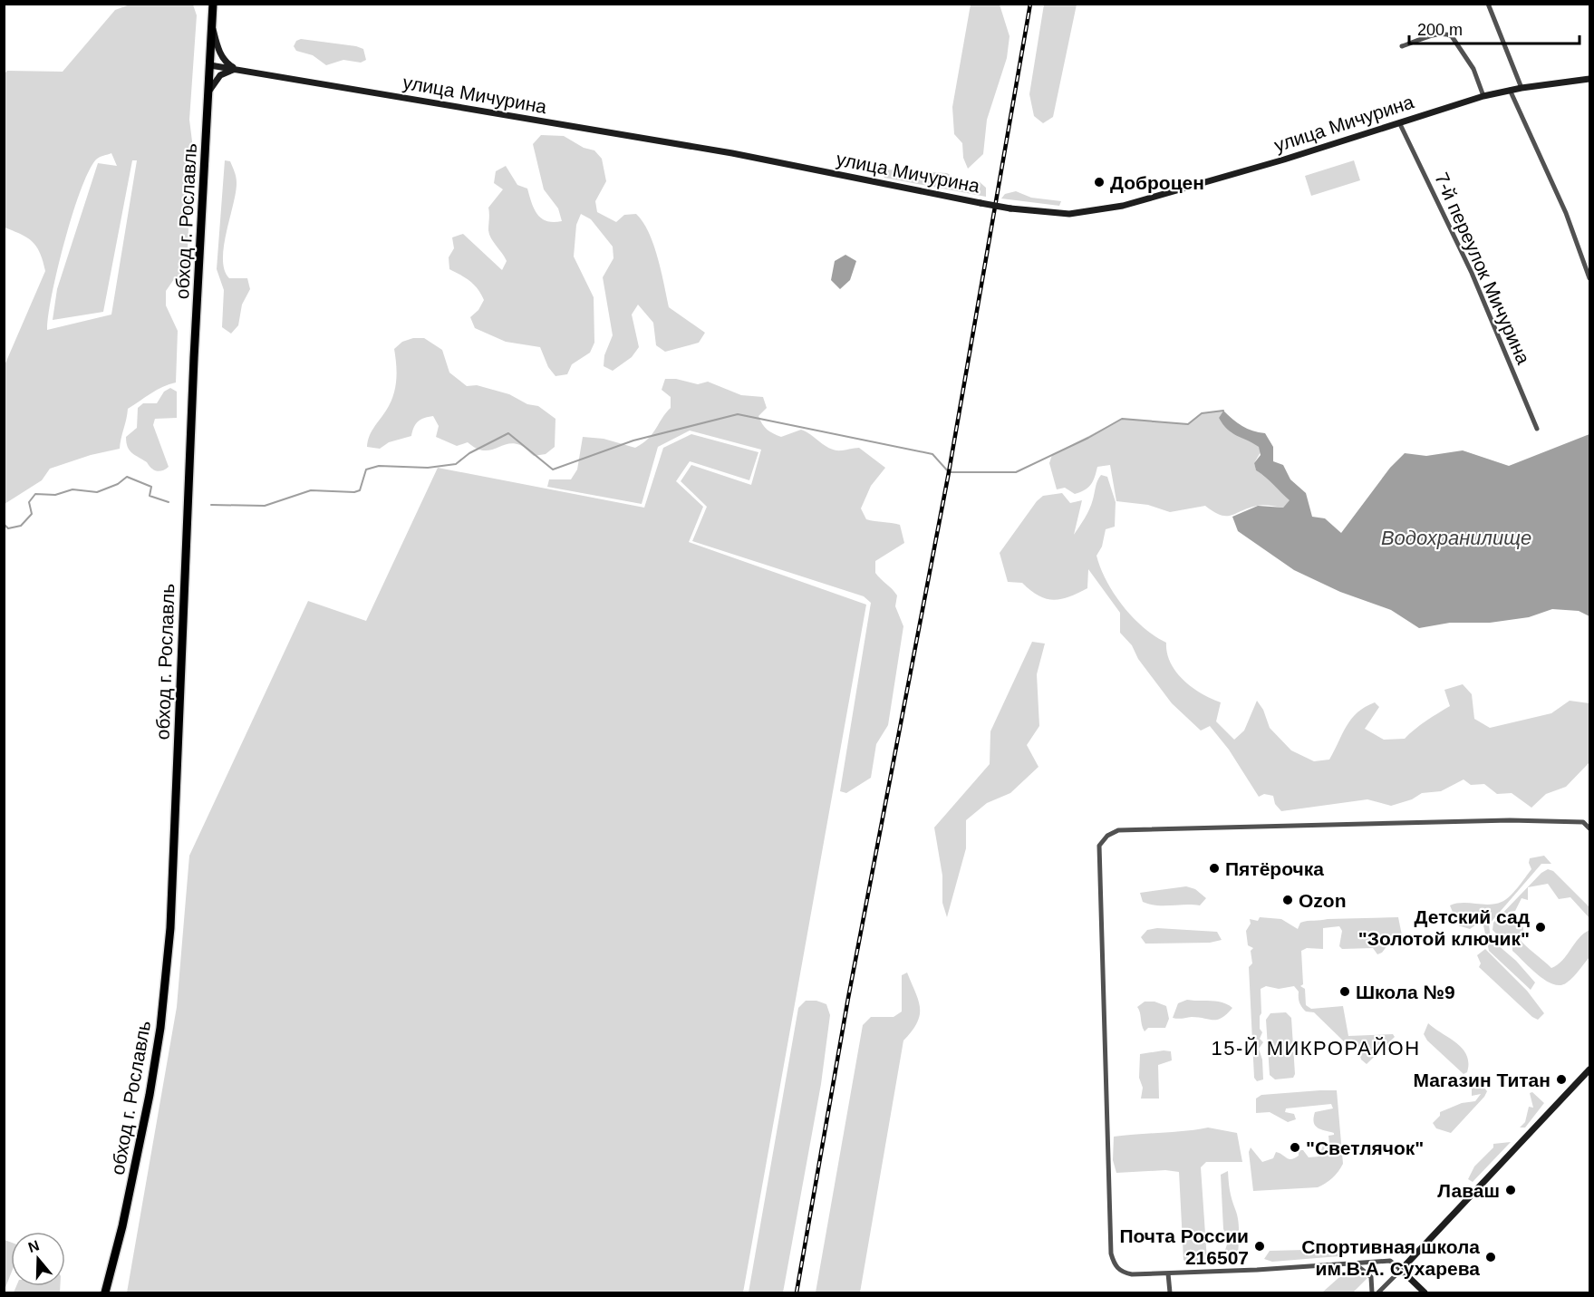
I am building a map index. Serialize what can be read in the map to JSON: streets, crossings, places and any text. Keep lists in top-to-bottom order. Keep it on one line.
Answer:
{"streets":{"highway":["обход г. Рославль"],"main road":["улица Мичурина"],"street":["7-й переулок Мичурина"]},"crossings":[["улица Мичурина","обход г. Рославль"],["улица Мичурина","7-й переулок Мичурина"]],"districts":["15-Й МИКРОРАЙОН"],"water":["Водохранилище"],"places":["Доброцен","Пятёрочка","Ozon","Детский сад \"Золотой ключик\"","Школа №9","Магазин Титан","\"Светлячок\"","Лаваш","Почта России 216507","Спортивная школа им.В.А. Сухарева"],"scale_bar":"200 m","north":"top"}
